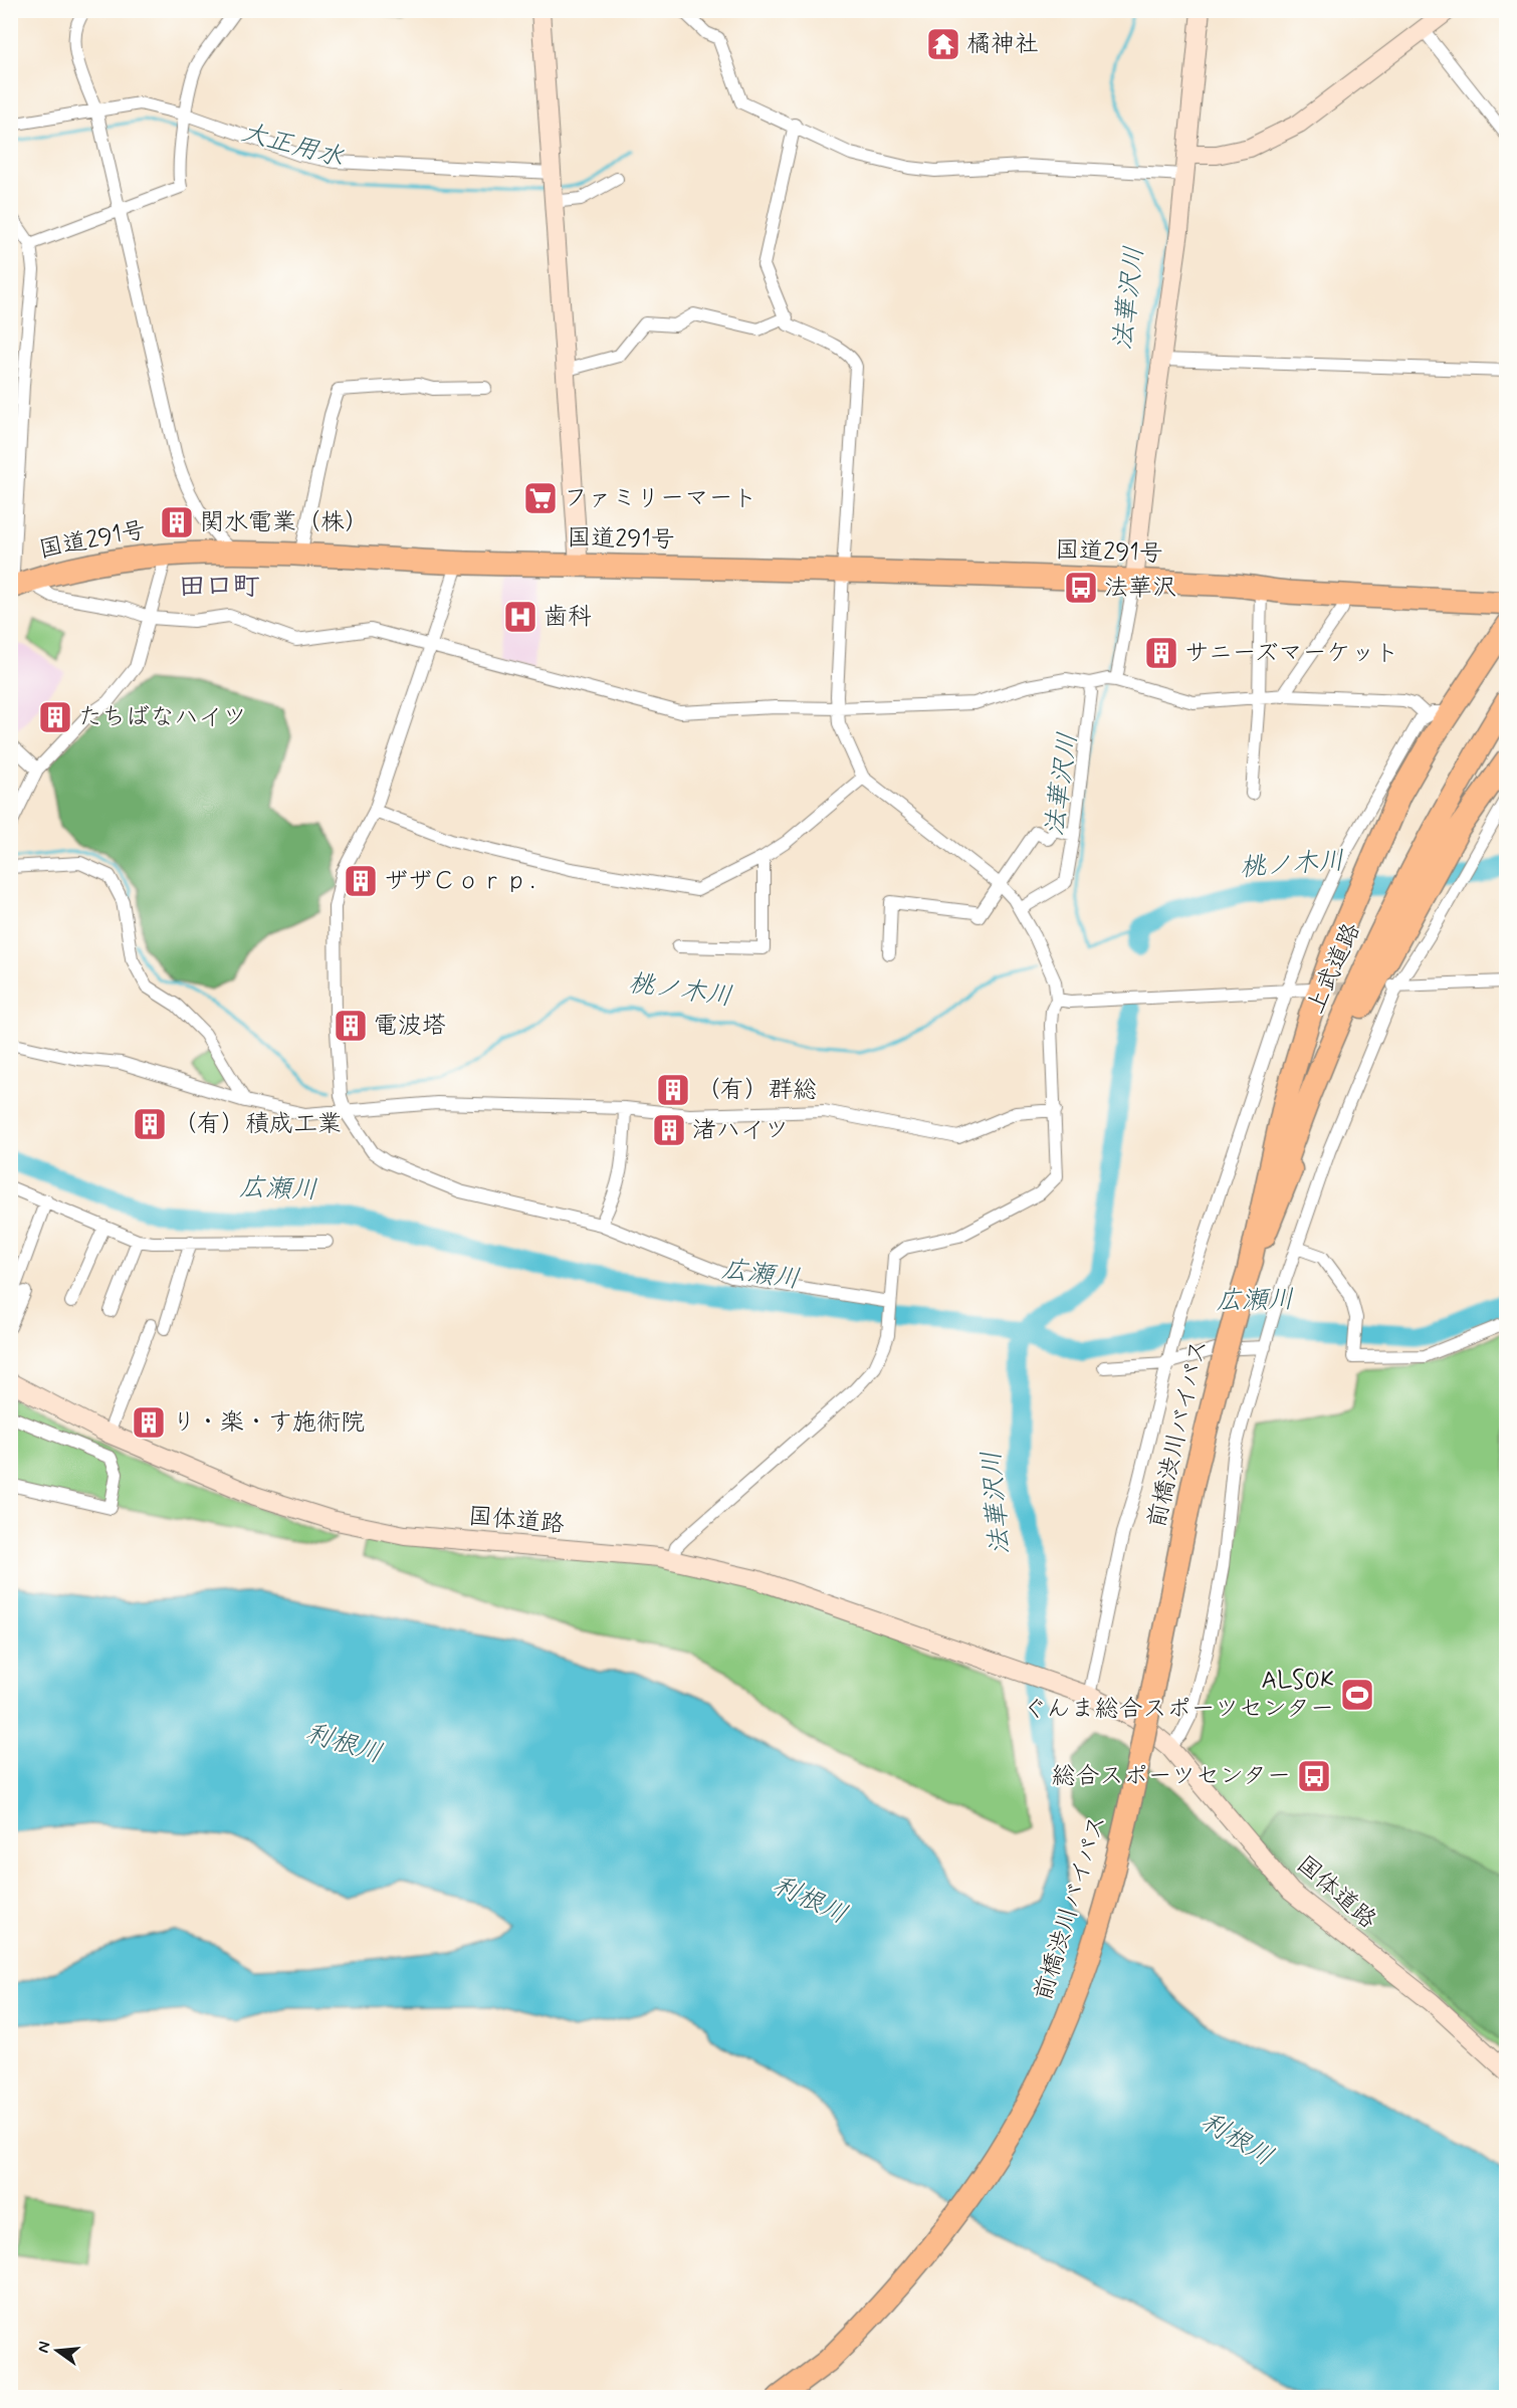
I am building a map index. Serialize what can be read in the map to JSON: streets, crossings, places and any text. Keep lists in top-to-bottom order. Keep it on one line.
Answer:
{"streets":{"highway":["国道291号","上武道路","前橋渋川バイパス"],"street":["国体道路"]},"crossings":[["上武道路","前橋渋川バイパス"]],"districts":["田口町"],"water":["大正用水","法華沢川","桃ノ木川","広瀬川","利根川"],"places":{"temple":["橘神社"],"supermarket":["ファミリーマート"],"building":["関水電業（株）","サニーズマーケット","たちばなハイツ","ザザＣｏｒｐ．","電波塔","（有）群総","（有）積成工業","渚ハイツ","り・楽・す施術院"],"bus stop":["法華沢","総合スポーツセンター"],"hospital":["歯科"],"sports":["ALSOK ぐんま総合スポーツセンター"]},"north":"left"}
